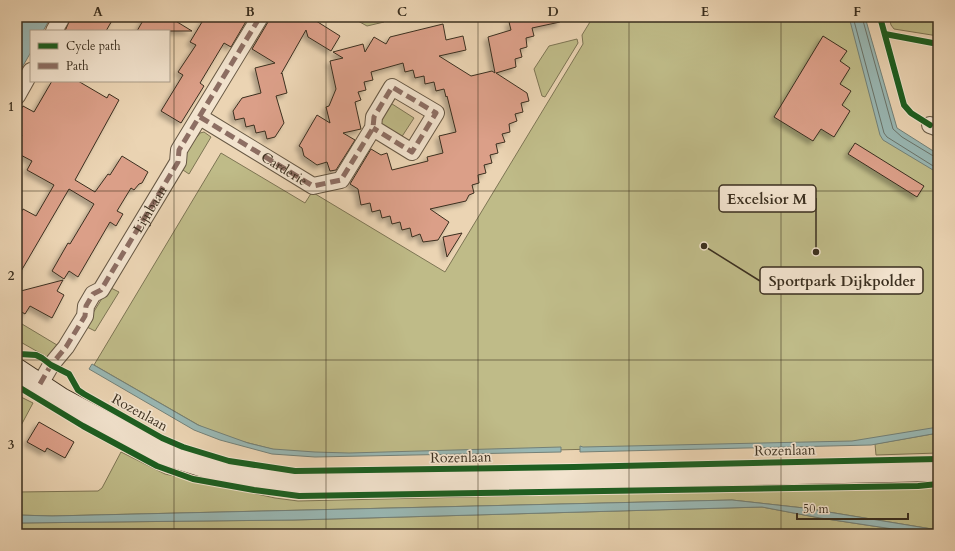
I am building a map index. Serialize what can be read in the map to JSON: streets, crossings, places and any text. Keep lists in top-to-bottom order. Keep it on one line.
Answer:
{"streets":{"street":["Carderie","Lijnbaan","Rozenlaan"]},"crossings":[["Carderie","Lijnbaan"],["Lijnbaan","Rozenlaan"]],"places":["Sportpark Dijkpolder","Excelsior M"],"legend":["Cycle path","Path"],"scale_bar":"50 m","grid":{"columns":["A","B","C","D","E","F"],"rows":["1","2","3"]}}
